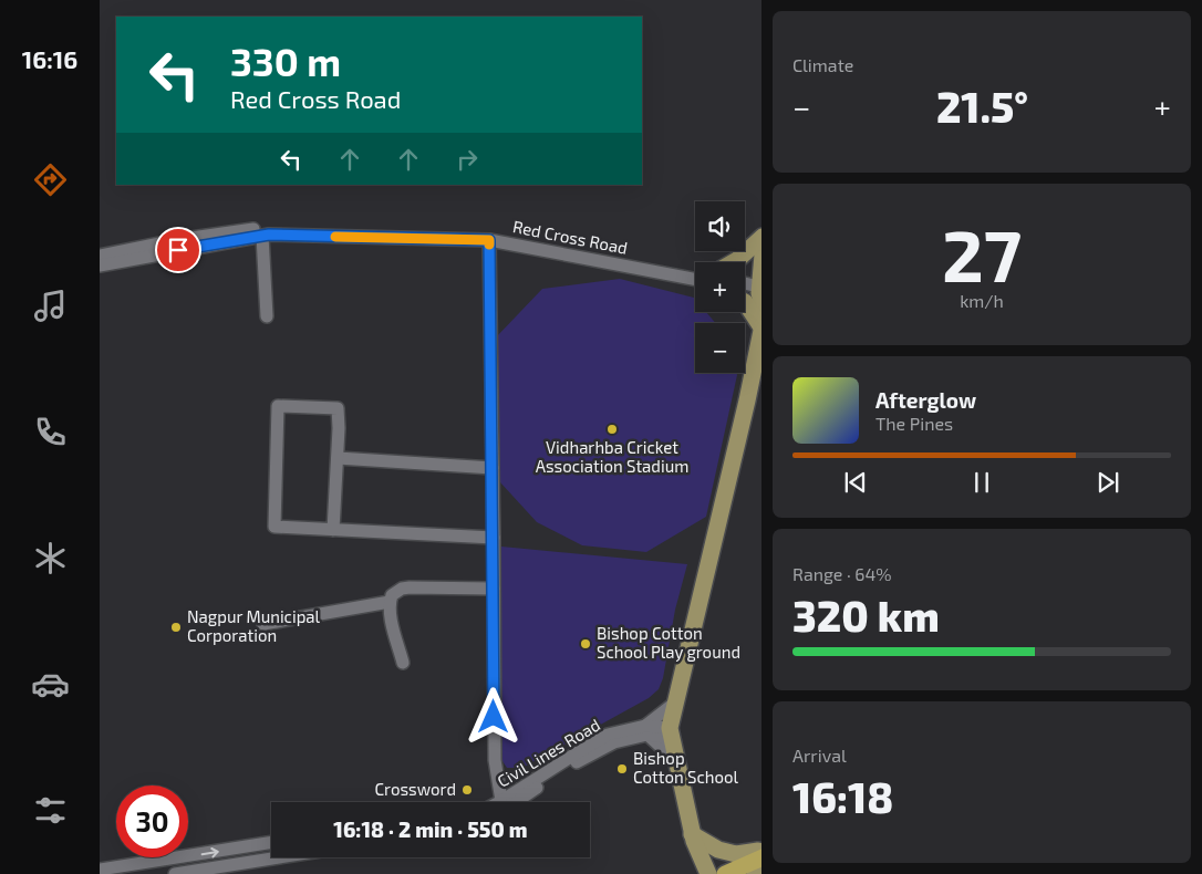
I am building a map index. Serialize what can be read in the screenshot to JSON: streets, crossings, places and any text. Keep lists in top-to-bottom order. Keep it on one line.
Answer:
{"streets":{"street":["Red Cross Road","Civil Lines Road"]},"places":["Vidharhba Cricket Association Stadium","Nagpur Municipal Corporation","Bishop Cotton School Play ground","Bishop Cotton School","Crossword"],"page":{"tabs":"16:16","tile":["Climate",["27","km/h"],["Range · 64%","320 km"],["Arrival","16:18"]],"turn":["330 m","Red Cross Road"],"heat":["−","21.5°","+"],"map_buttons":["+","−"],"song":["Afterglow","The Pines"],"limit":"30","trip":"16:18 · 2 min · 550 m"}}
